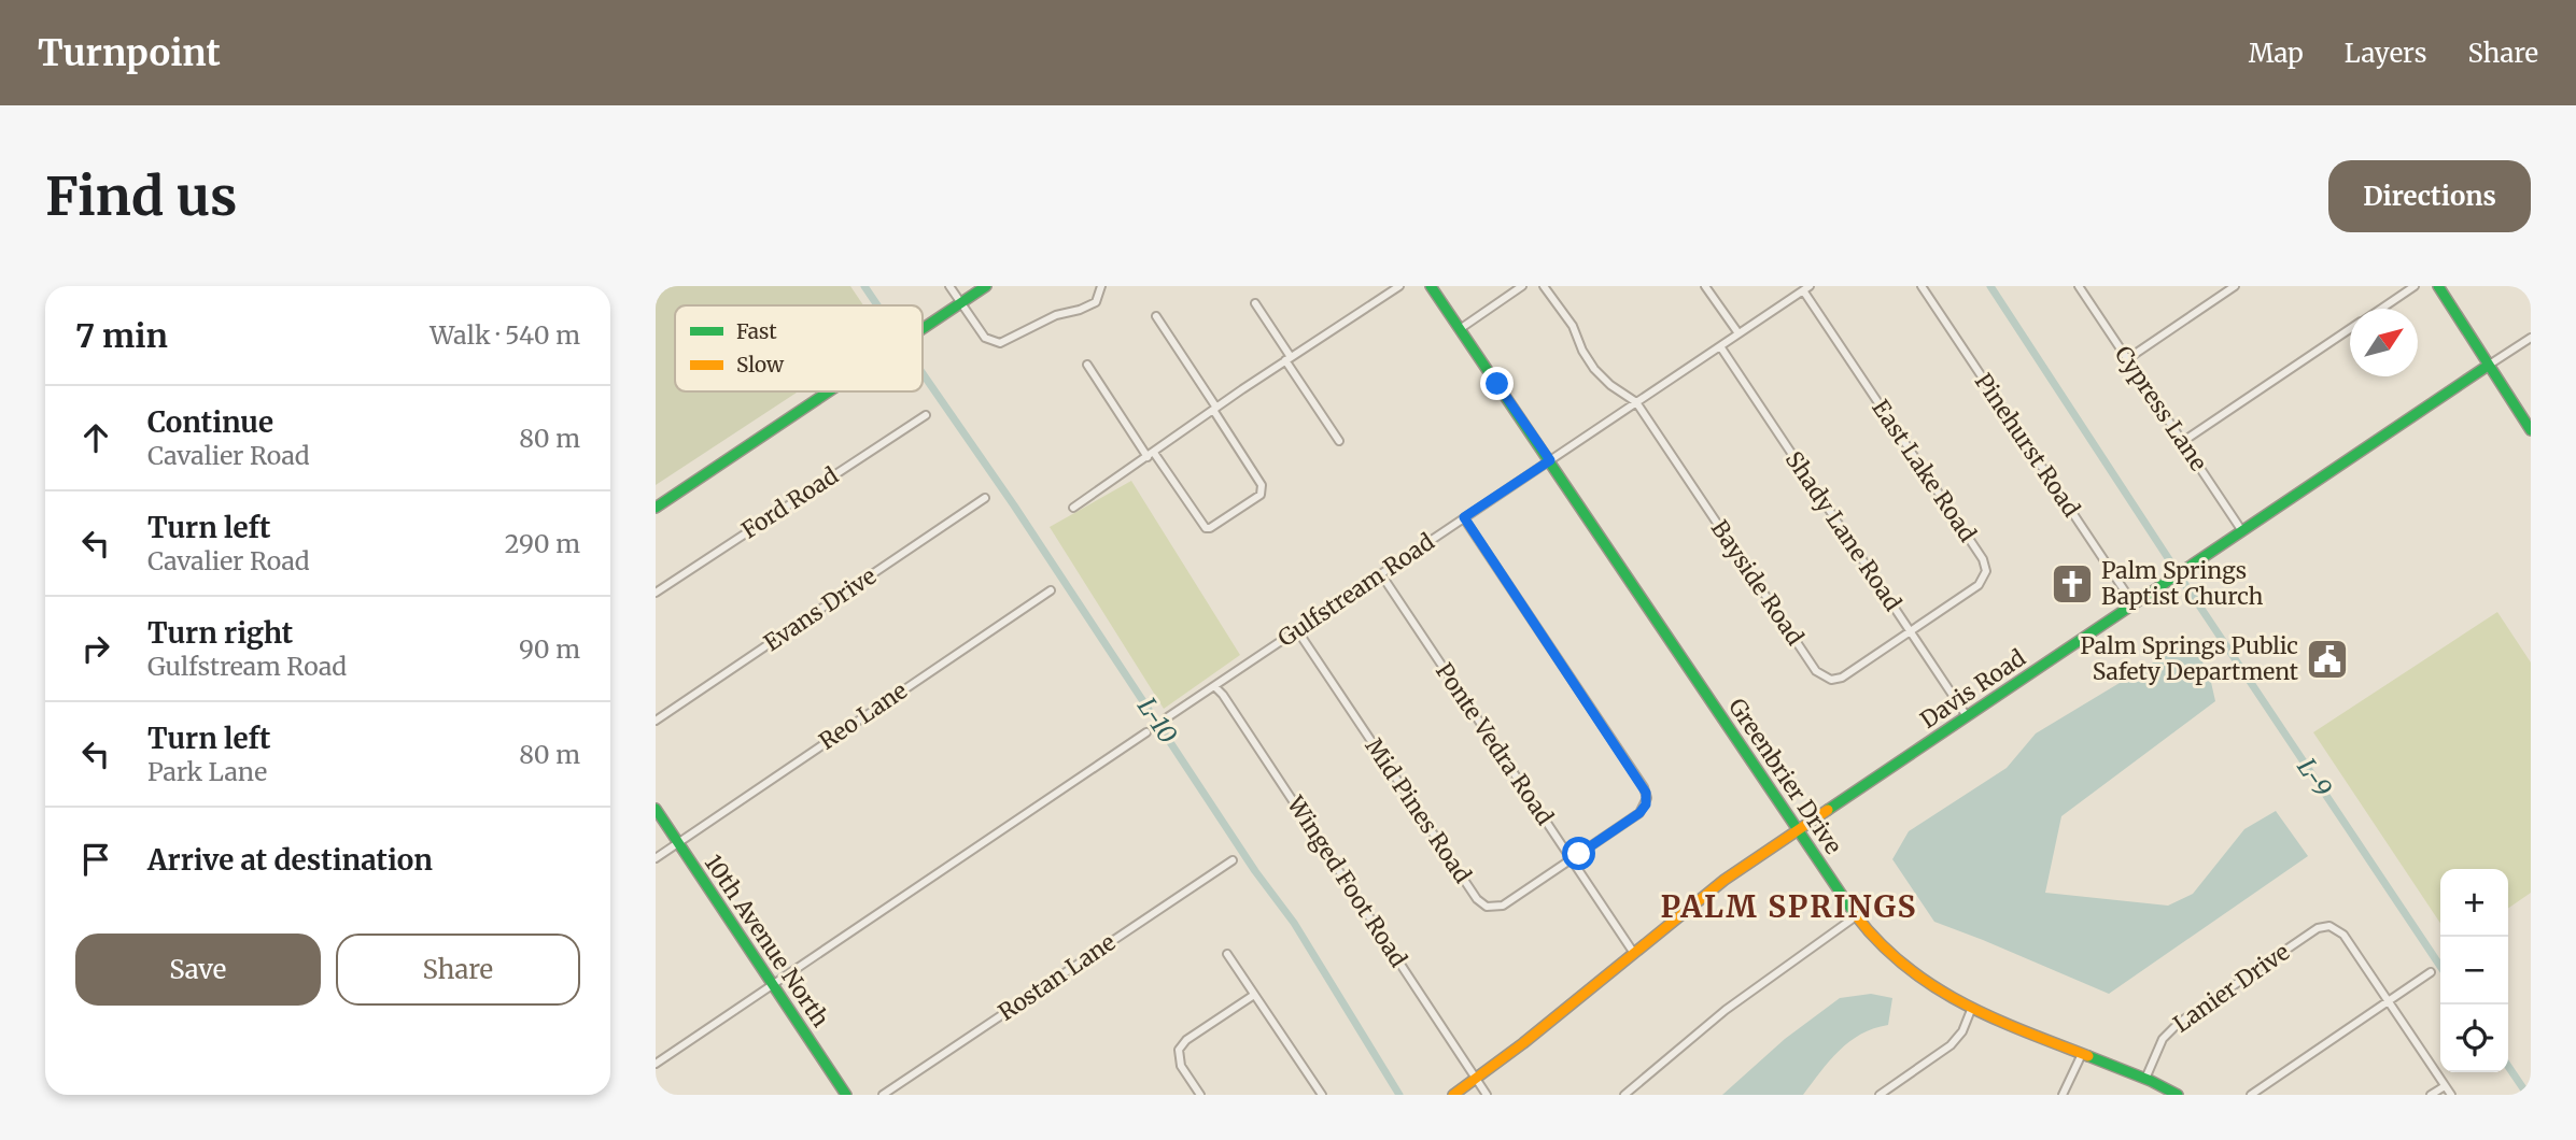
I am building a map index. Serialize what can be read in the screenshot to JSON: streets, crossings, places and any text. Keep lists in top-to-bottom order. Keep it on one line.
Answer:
{"streets":{"street":["Cypress Lane","Pinehurst Road","East Lake Road","Ford Road","Shady Lane Road","Bayside Road","Gulfstream Road","Evans Drive","Davis Road","Reo Lane","Ponte Vedra Road","Greenbrier Drive","Mid Pines Road","Winged Foot Road","10th Avenue North","Rostan Lane","Lanier Drive"]},"crossings":[["Cypress Lane","Davis Road"],["Pinehurst Road","Davis Road"],["East Lake Road","Shady Lane Road"],["East Lake Road","Bayside Road"],["East Lake Road","Gulfstream Road"],["Shady Lane Road","Bayside Road"],["Shady Lane Road","Gulfstream Road"],["Shady Lane Road","Davis Road"],["Bayside Road","Gulfstream Road"],["Gulfstream Road","Ponte Vedra Road"],["Gulfstream Road","Greenbrier Drive"],["Gulfstream Road","Mid Pines Road"],["Gulfstream Road","Winged Foot Road"],["Davis Road","Ponte Vedra Road"],["Davis Road","Greenbrier Drive"],["Davis Road","Winged Foot Road"],["Reo Lane","10th Avenue North"],["Ponte Vedra Road","Mid Pines Road"],["Greenbrier Drive","Lanier Drive"]],"districts":["PALM SPRINGS"],"water":["L-10","L-9"],"places":{"church":["Palm Springs Baptist Church"],"public building":["Palm Springs Public Safety Department"]},"legend":["Fast","Slow"],"north":"top right","page":{"header":"Turnpoint","nav":["Map","Layers","Share"],"buttons":["Directions",["Save","Share"]],"title":"Find us","heading":["7 min","Walk · 540 m"],"list":[["Continue","Cavalier Road","80 m"],["Turn left","Cavalier Road","290 m"],["Turn right","Gulfstream Road","90 m"],["Turn left","Park Lane","80 m"],"Arrive at destination"],"map_buttons":["+","−"]}}
